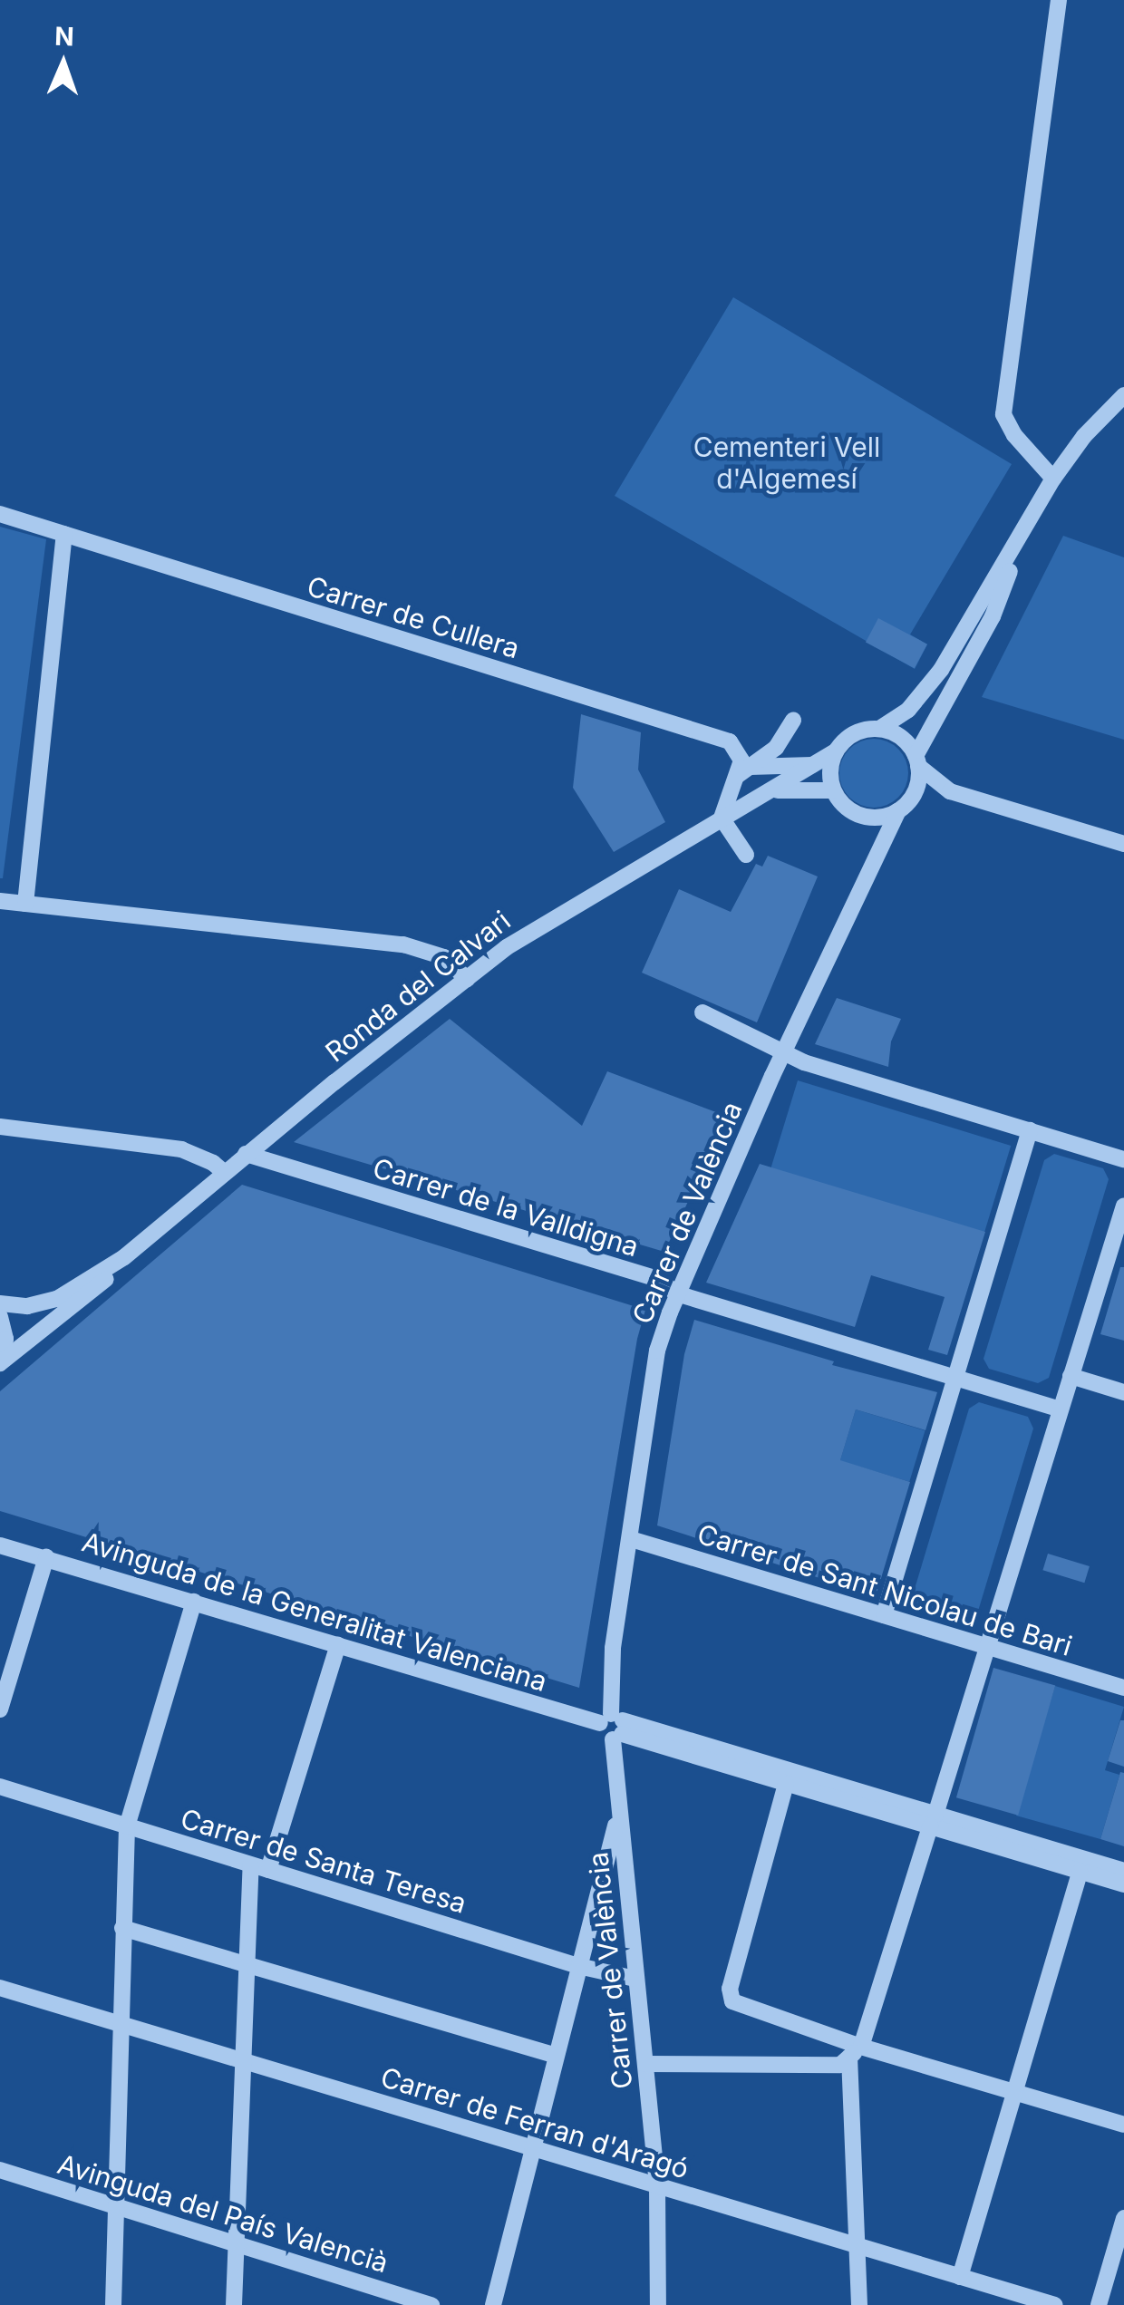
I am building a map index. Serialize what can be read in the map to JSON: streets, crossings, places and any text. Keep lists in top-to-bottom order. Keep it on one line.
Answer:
{"streets":{"street":["Carrer de Cullera","Ronda del Calvari","Carrer de la Valldigna","Carrer de València","Carrer de Sant Nicolau de Bari","Avinguda de la Generalitat Valenciana","Carrer de Santa Teresa","Carrer de Ferran d'Aragó","Avinguda del País Valencià"]},"crossings":[["Ronda del Calvari","Carrer de la Valldigna"],["Ronda del Calvari","Carrer de València"],["Carrer de la Valldigna","Carrer de València"],["Carrer de València","Carrer de Sant Nicolau de Bari"],["Carrer de València","Avinguda de la Generalitat Valenciana"],["Carrer de València","Carrer de Santa Teresa"],["Carrer de València","Carrer de Ferran d'Aragó"]],"parks":["Cementeri Vell d'Algemesí"],"north":"top"}
